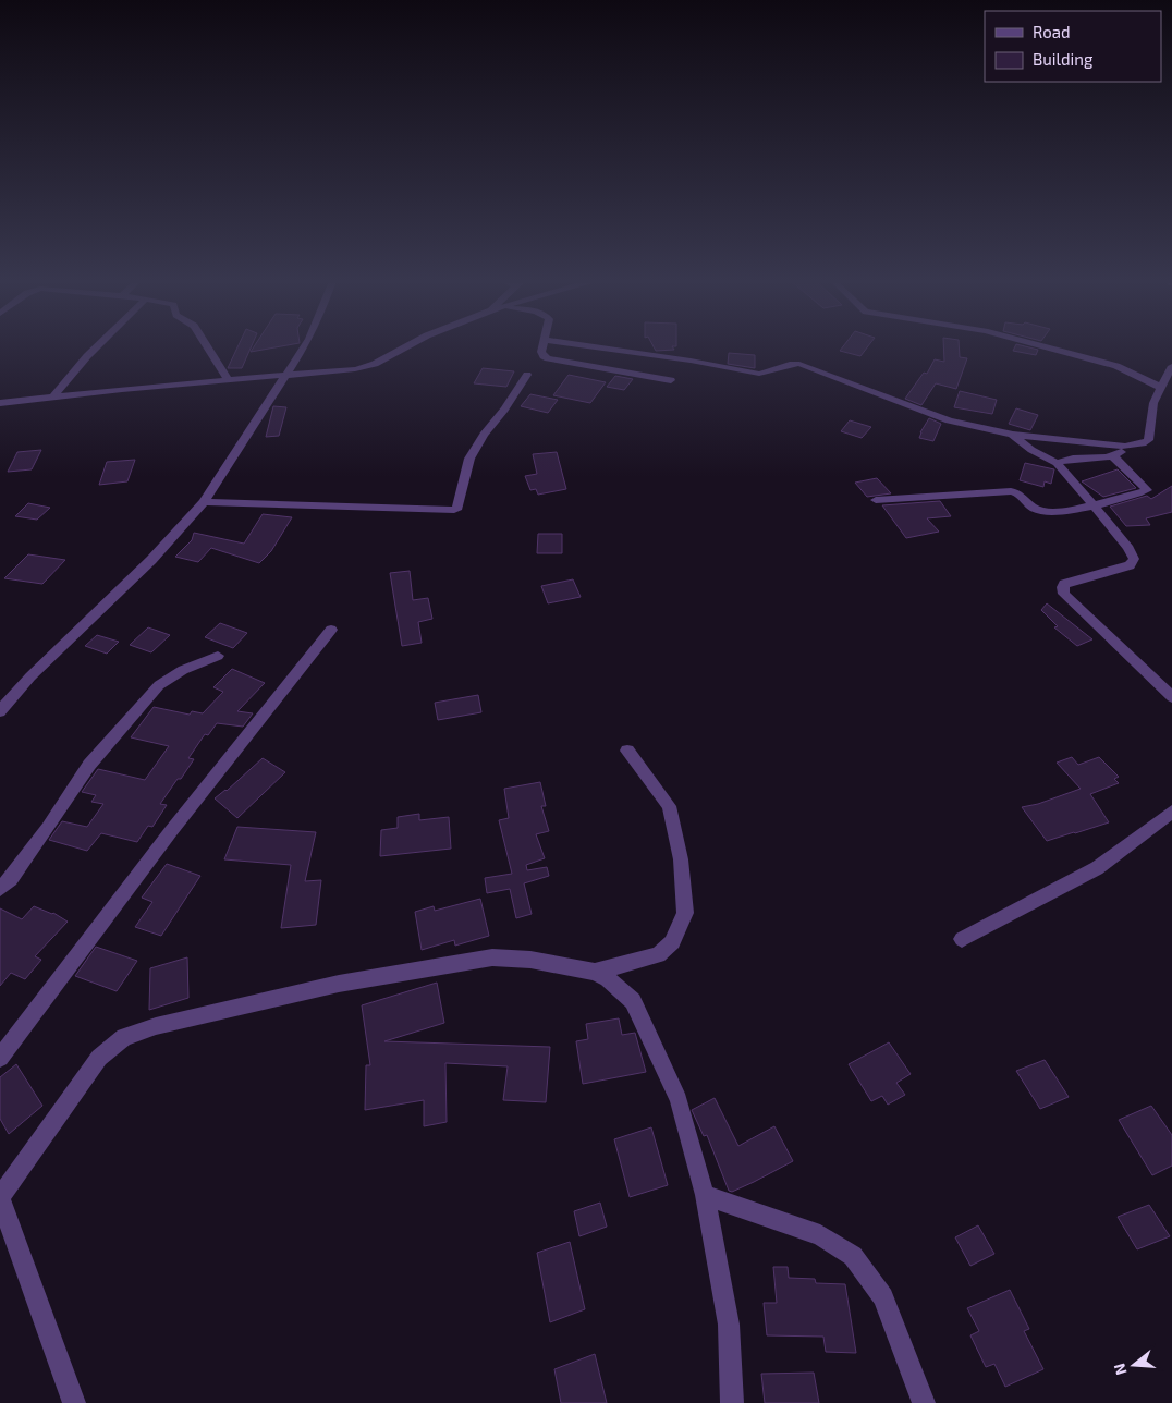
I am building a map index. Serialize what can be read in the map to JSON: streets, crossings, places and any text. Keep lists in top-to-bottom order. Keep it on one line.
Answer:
{"legend":["Road","Building"],"north":"left"}
